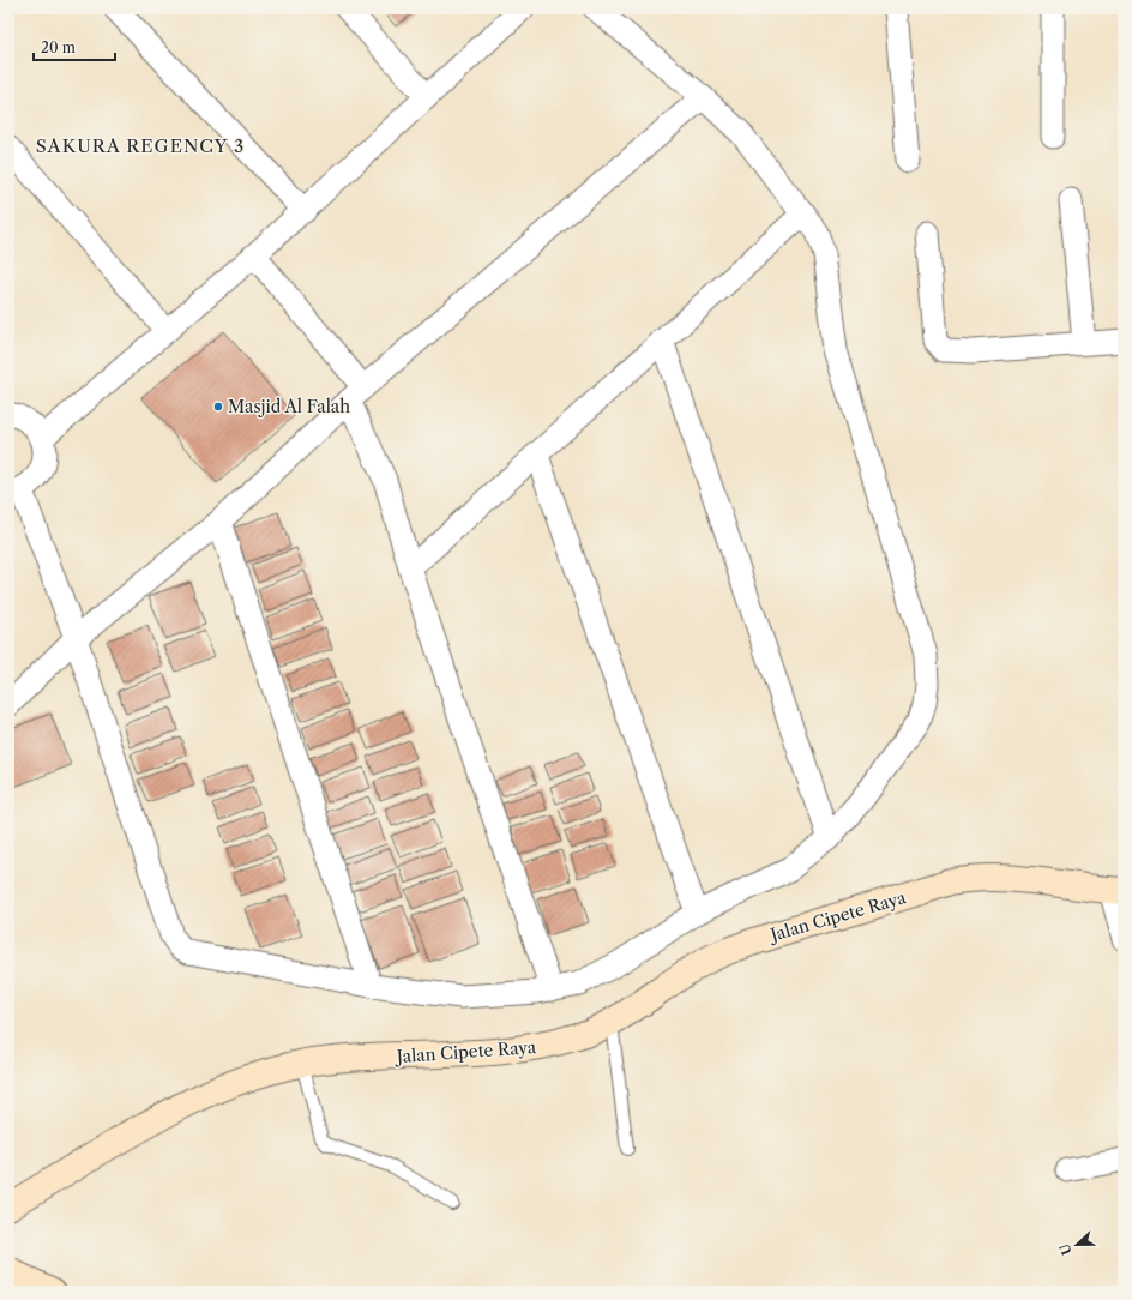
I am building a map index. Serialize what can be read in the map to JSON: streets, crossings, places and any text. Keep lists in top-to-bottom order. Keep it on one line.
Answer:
{"streets":{"main road":["Jalan Cipete Raya"]},"districts":["SAKURA REGENCY 3"],"places":["Masjid Al Falah"],"scale_bar":"20 m","north":"left"}
